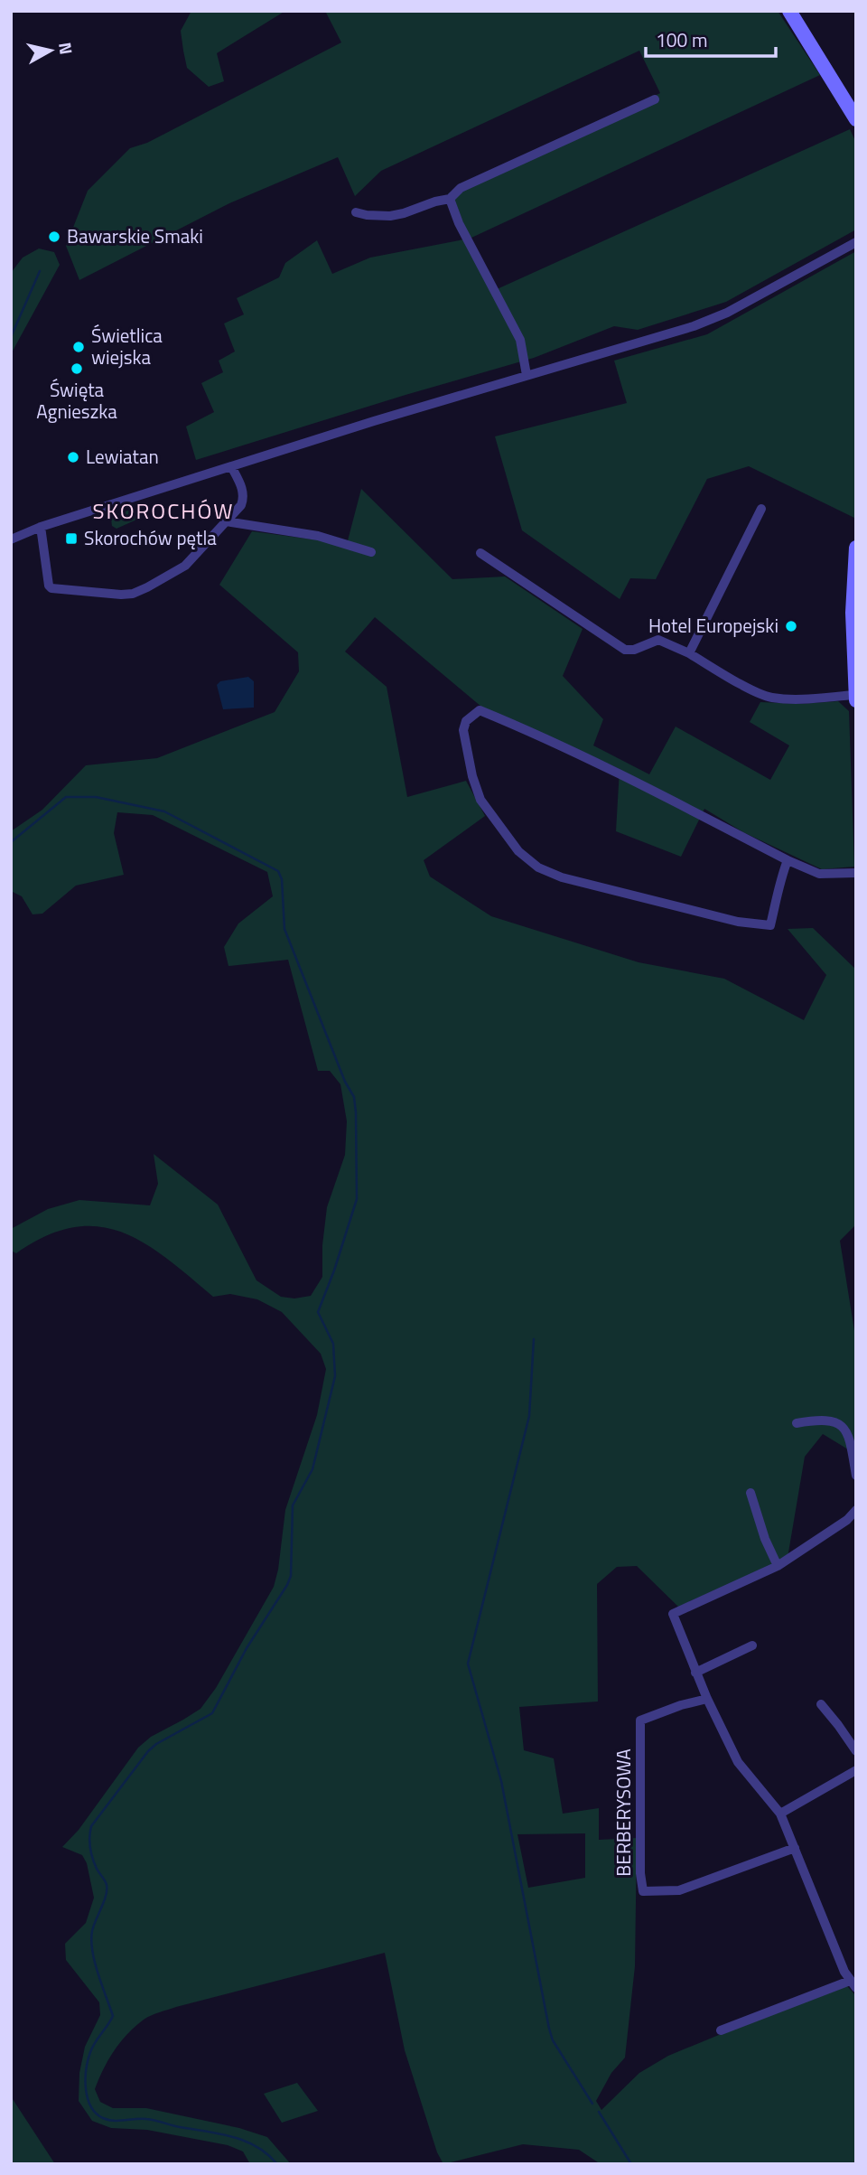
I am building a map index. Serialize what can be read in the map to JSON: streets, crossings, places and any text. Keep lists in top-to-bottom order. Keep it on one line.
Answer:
{"streets":{"street":["BERBERYSOWA"]},"districts":["SKOROCHÓW"],"places":{"other":["Bawarskie Smaki","Świetlica wiejska","Święta Agnieszka","Lewiatan","Hotel Europejski"],"transit":["Skorochów pętla"]},"scale_bar":"100 m","north":"right"}
